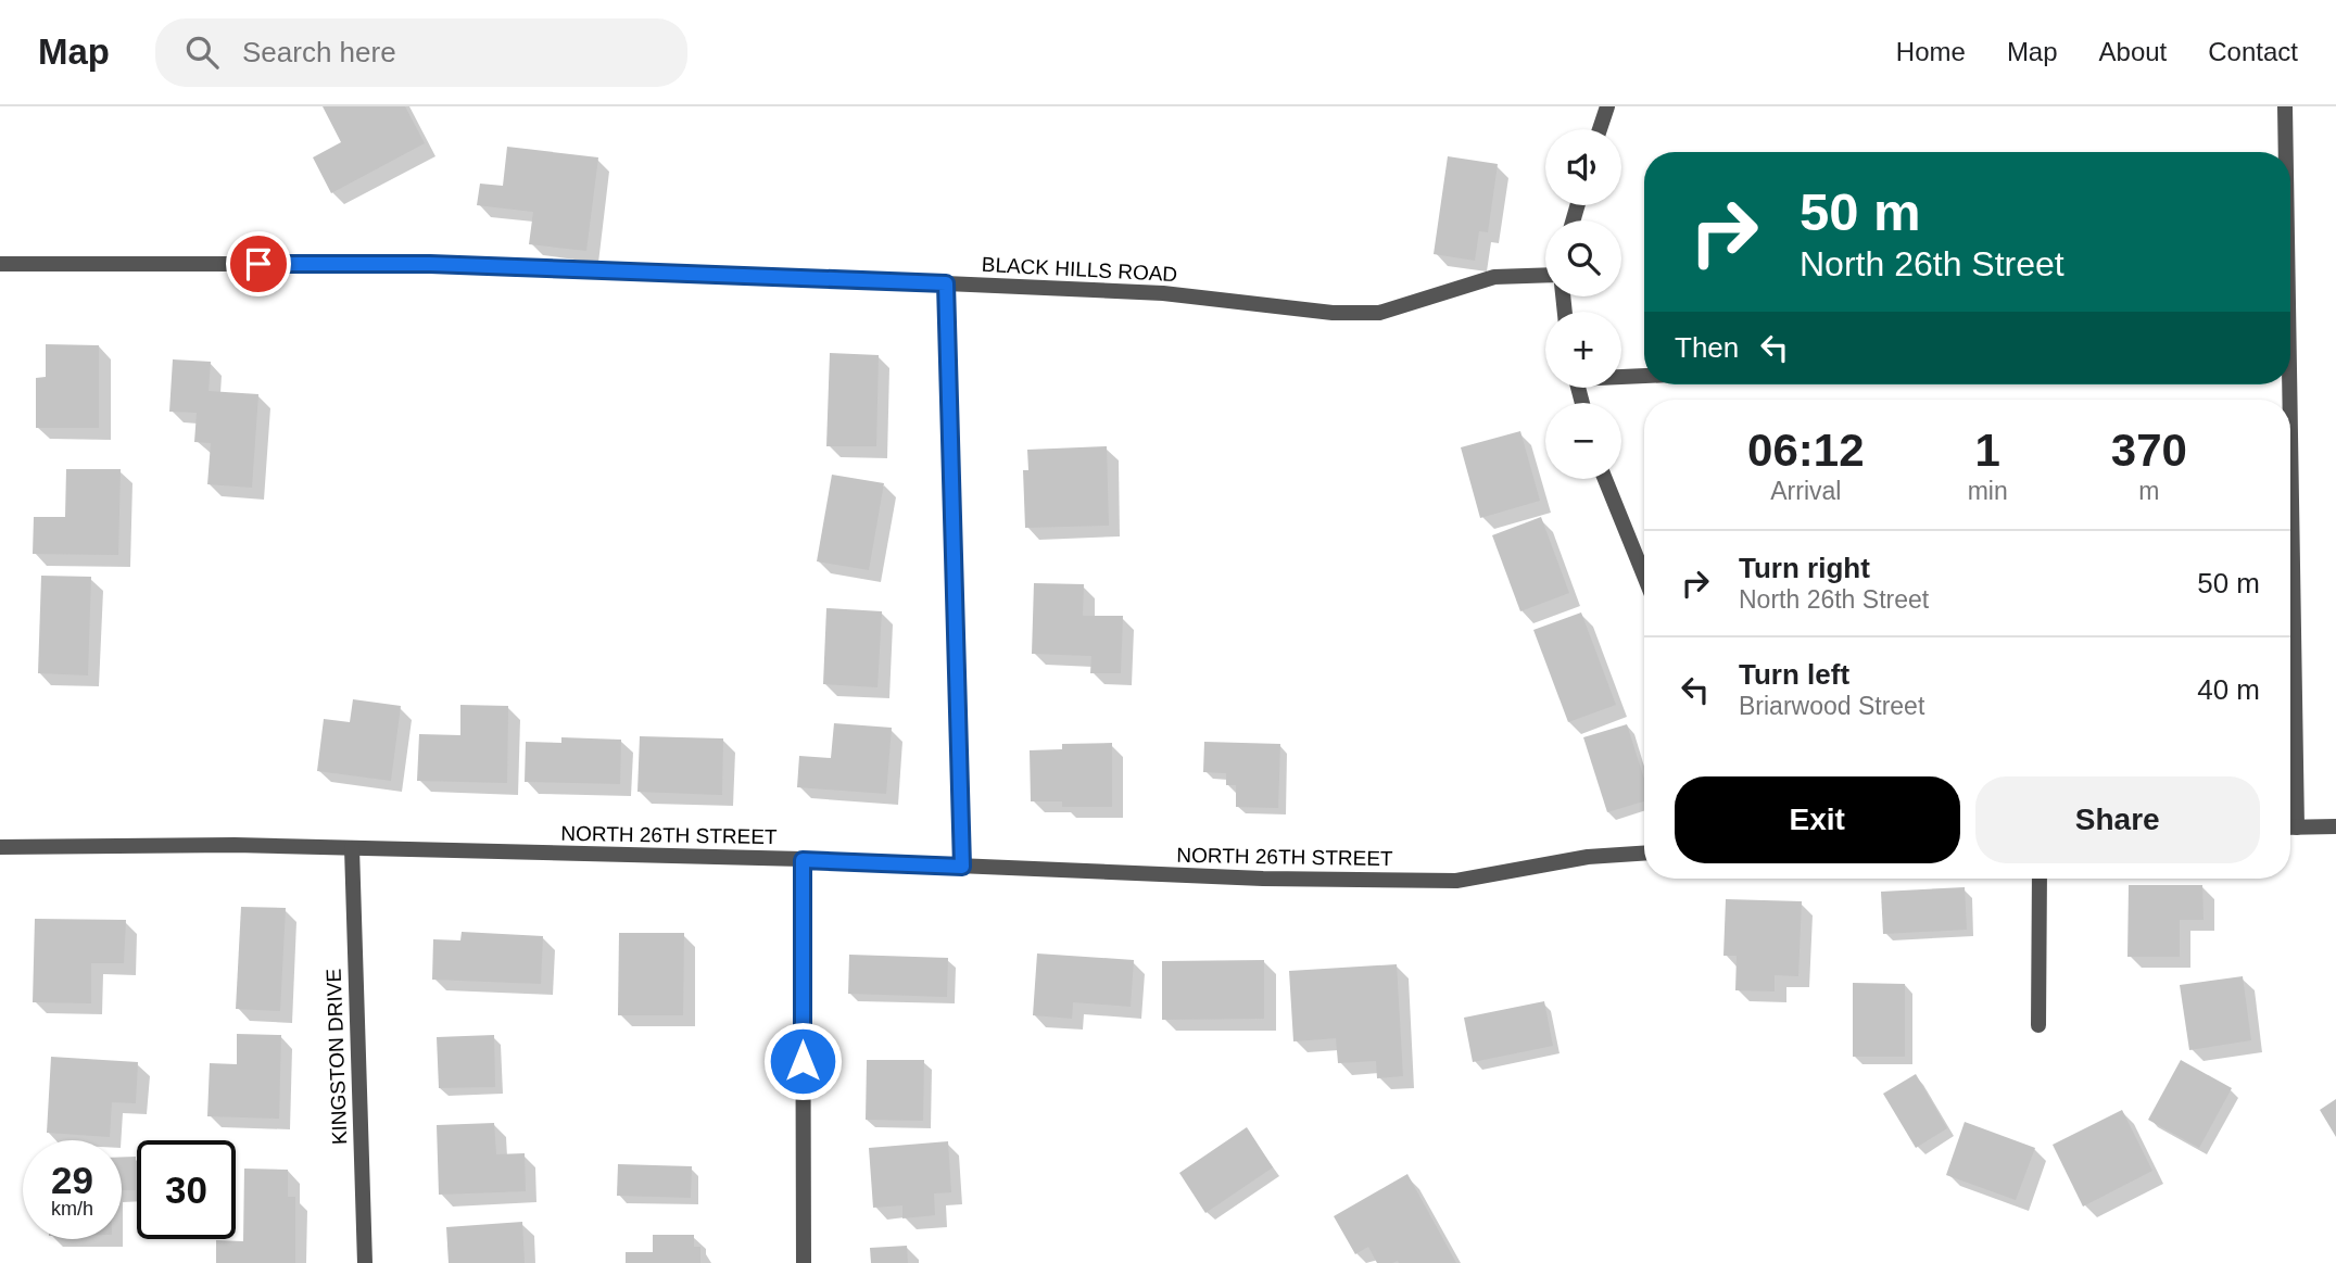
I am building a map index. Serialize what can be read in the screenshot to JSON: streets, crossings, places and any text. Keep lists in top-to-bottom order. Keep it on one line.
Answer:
{"streets":{"street":["BLACK HILLS ROAD","NORTH 26TH STREET","KINGSTON DRIVE"]},"crossings":[["NORTH 26TH STREET","KINGSTON DRIVE"]],"page":{"header":"Map","search":"Search here","nav":["Home","Map","About","Contact"],"map_buttons":["+","−"],"turn":["50 m","North 26th Street"],"then":"Then","eta":["06:12","Arrival","1","min","370","m"],"list":[{"name":"Turn right","note":"North 26th Street","value":"50 m"},{"name":"Turn left","note":"Briarwood Street","value":"40 m"}],"buttons":["Exit","Share"],"speed":"29 km/h","limit":"30"}}
